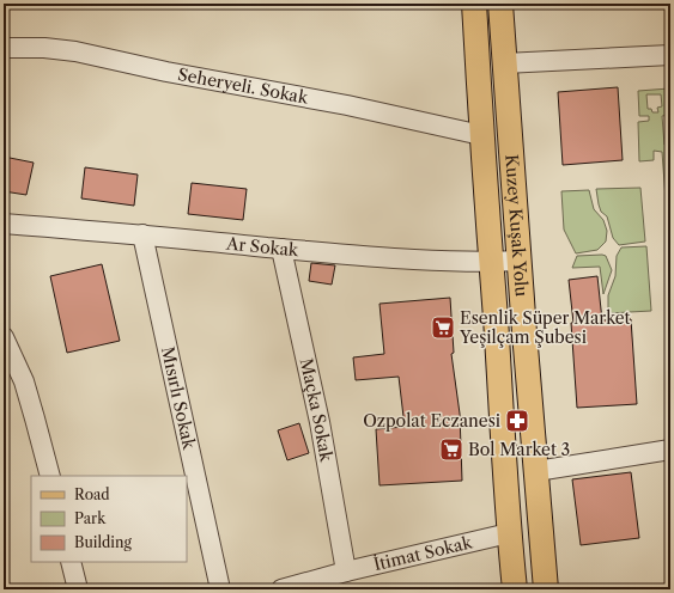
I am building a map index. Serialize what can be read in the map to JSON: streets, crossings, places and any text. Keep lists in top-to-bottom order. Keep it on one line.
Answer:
{"streets":{"main road":["Kuzey Kuşak Yolu"],"street":["Seheryeli. Sokak","Ar Sokak","Mısırlı Sokak","Maçka Sokak","İtimat Sokak"]},"crossings":[["Seheryeli. Sokak","Kuzey Kuşak Yolu"],["Kuzey Kuşak Yolu","Ar Sokak"],["Kuzey Kuşak Yolu","İtimat Sokak"],["Ar Sokak","Mısırlı Sokak"],["Ar Sokak","Maçka Sokak"],["Maçka Sokak","İtimat Sokak"]],"places":{"supermarket":["Esenlik Süper Market Yeşilçam Şubesi","Bol Market 3"],"pharmacy":["Ozpolat Eczanesi"]},"legend":["Road","Park","Building"]}
